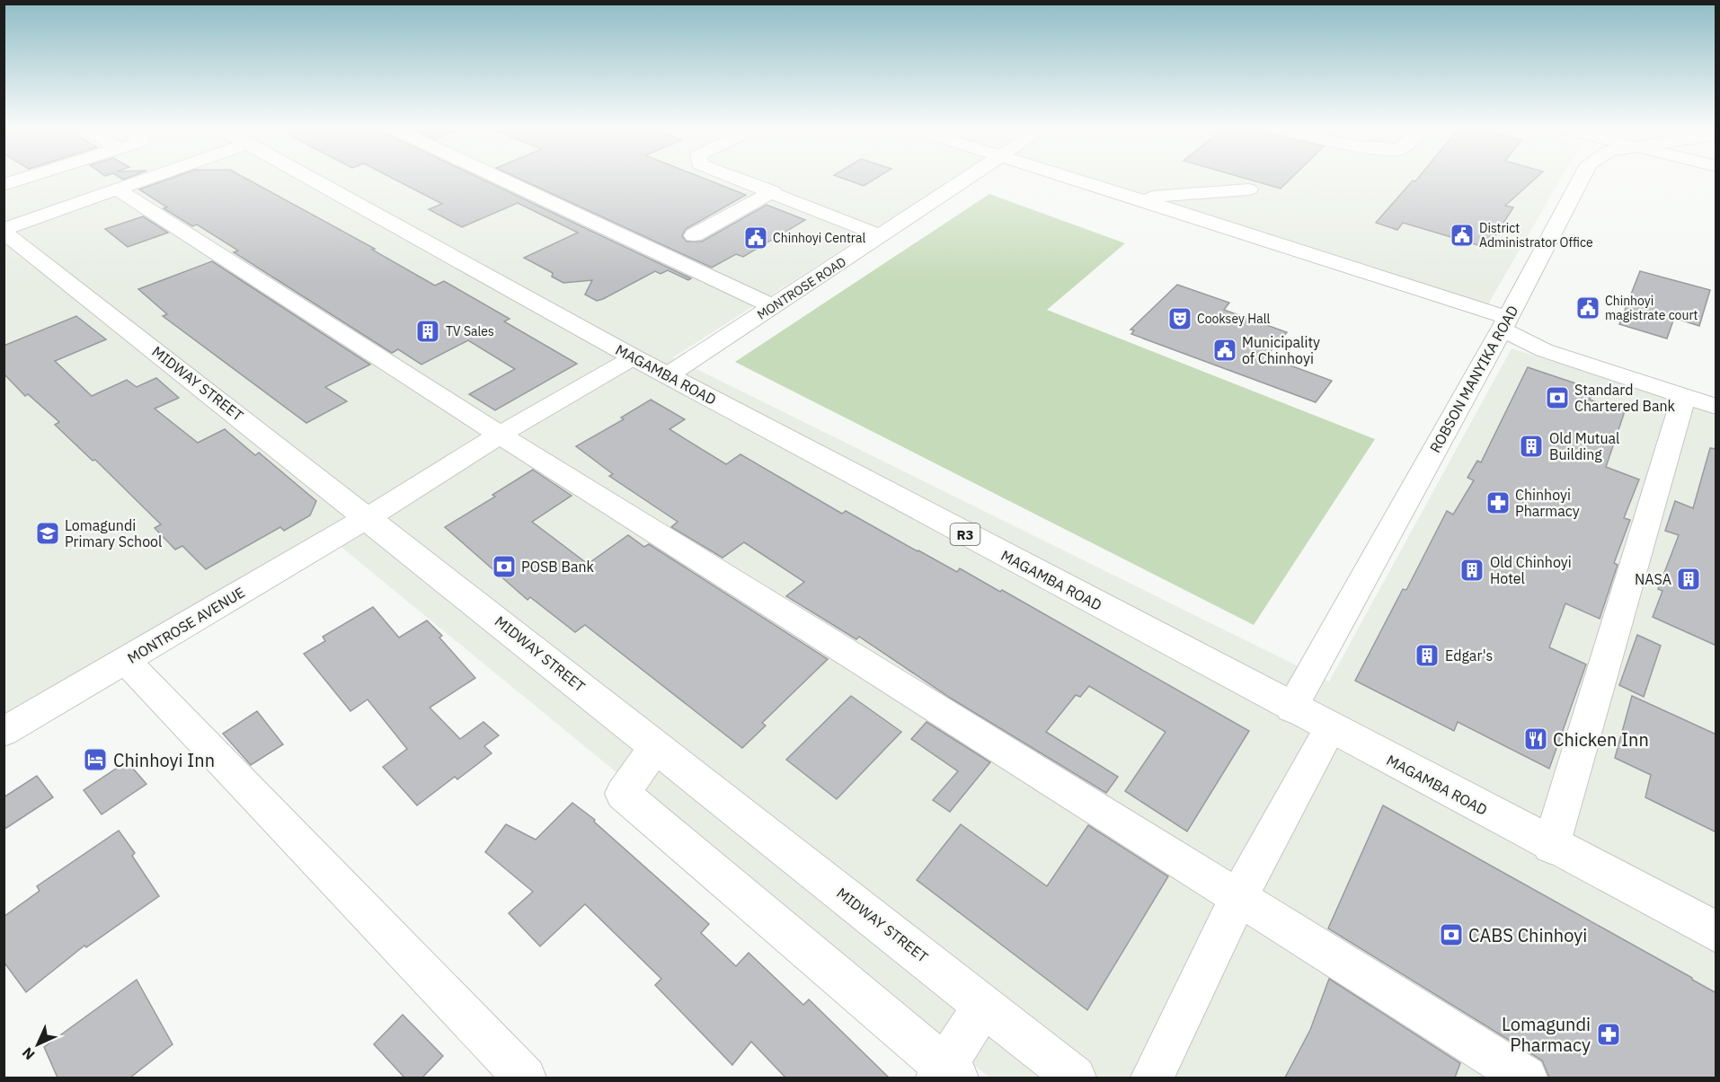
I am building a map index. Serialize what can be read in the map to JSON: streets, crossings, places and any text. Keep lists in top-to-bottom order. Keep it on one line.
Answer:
{"streets":{"highway":["MAGAMBA ROAD","R3"],"street":["MONTROSE ROAD","ROBSON MANYIKA ROAD","MIDWAY STREET","MONTROSE AVENUE"]},"crossings":[["MONTROSE ROAD","MAGAMBA ROAD"],["MAGAMBA ROAD","ROBSON MANYIKA ROAD"],["MAGAMBA ROAD","MONTROSE AVENUE"],["MIDWAY STREET","MONTROSE AVENUE"]],"places":{"public building":["District Administrator Office","Chinhoyi Central","Chinhoyi magistrate court","Municipality of Chinhoyi"],"theatre":["Cooksey Hall"],"building":["TV Sales","Old Mutual Building","Old Chinhoyi Hotel","NASA","Edgar's"],"bank":["Standard Chartered Bank","POSB Bank","CABS Chinhoyi"],"pharmacy":["Chinhoyi Pharmacy","Lomagundi Pharmacy"],"school or university":["Lomagundi Primary School"],"restaurant":["Chicken Inn"],"hotel":["Chinhoyi Inn"]},"north":"bottom left"}
